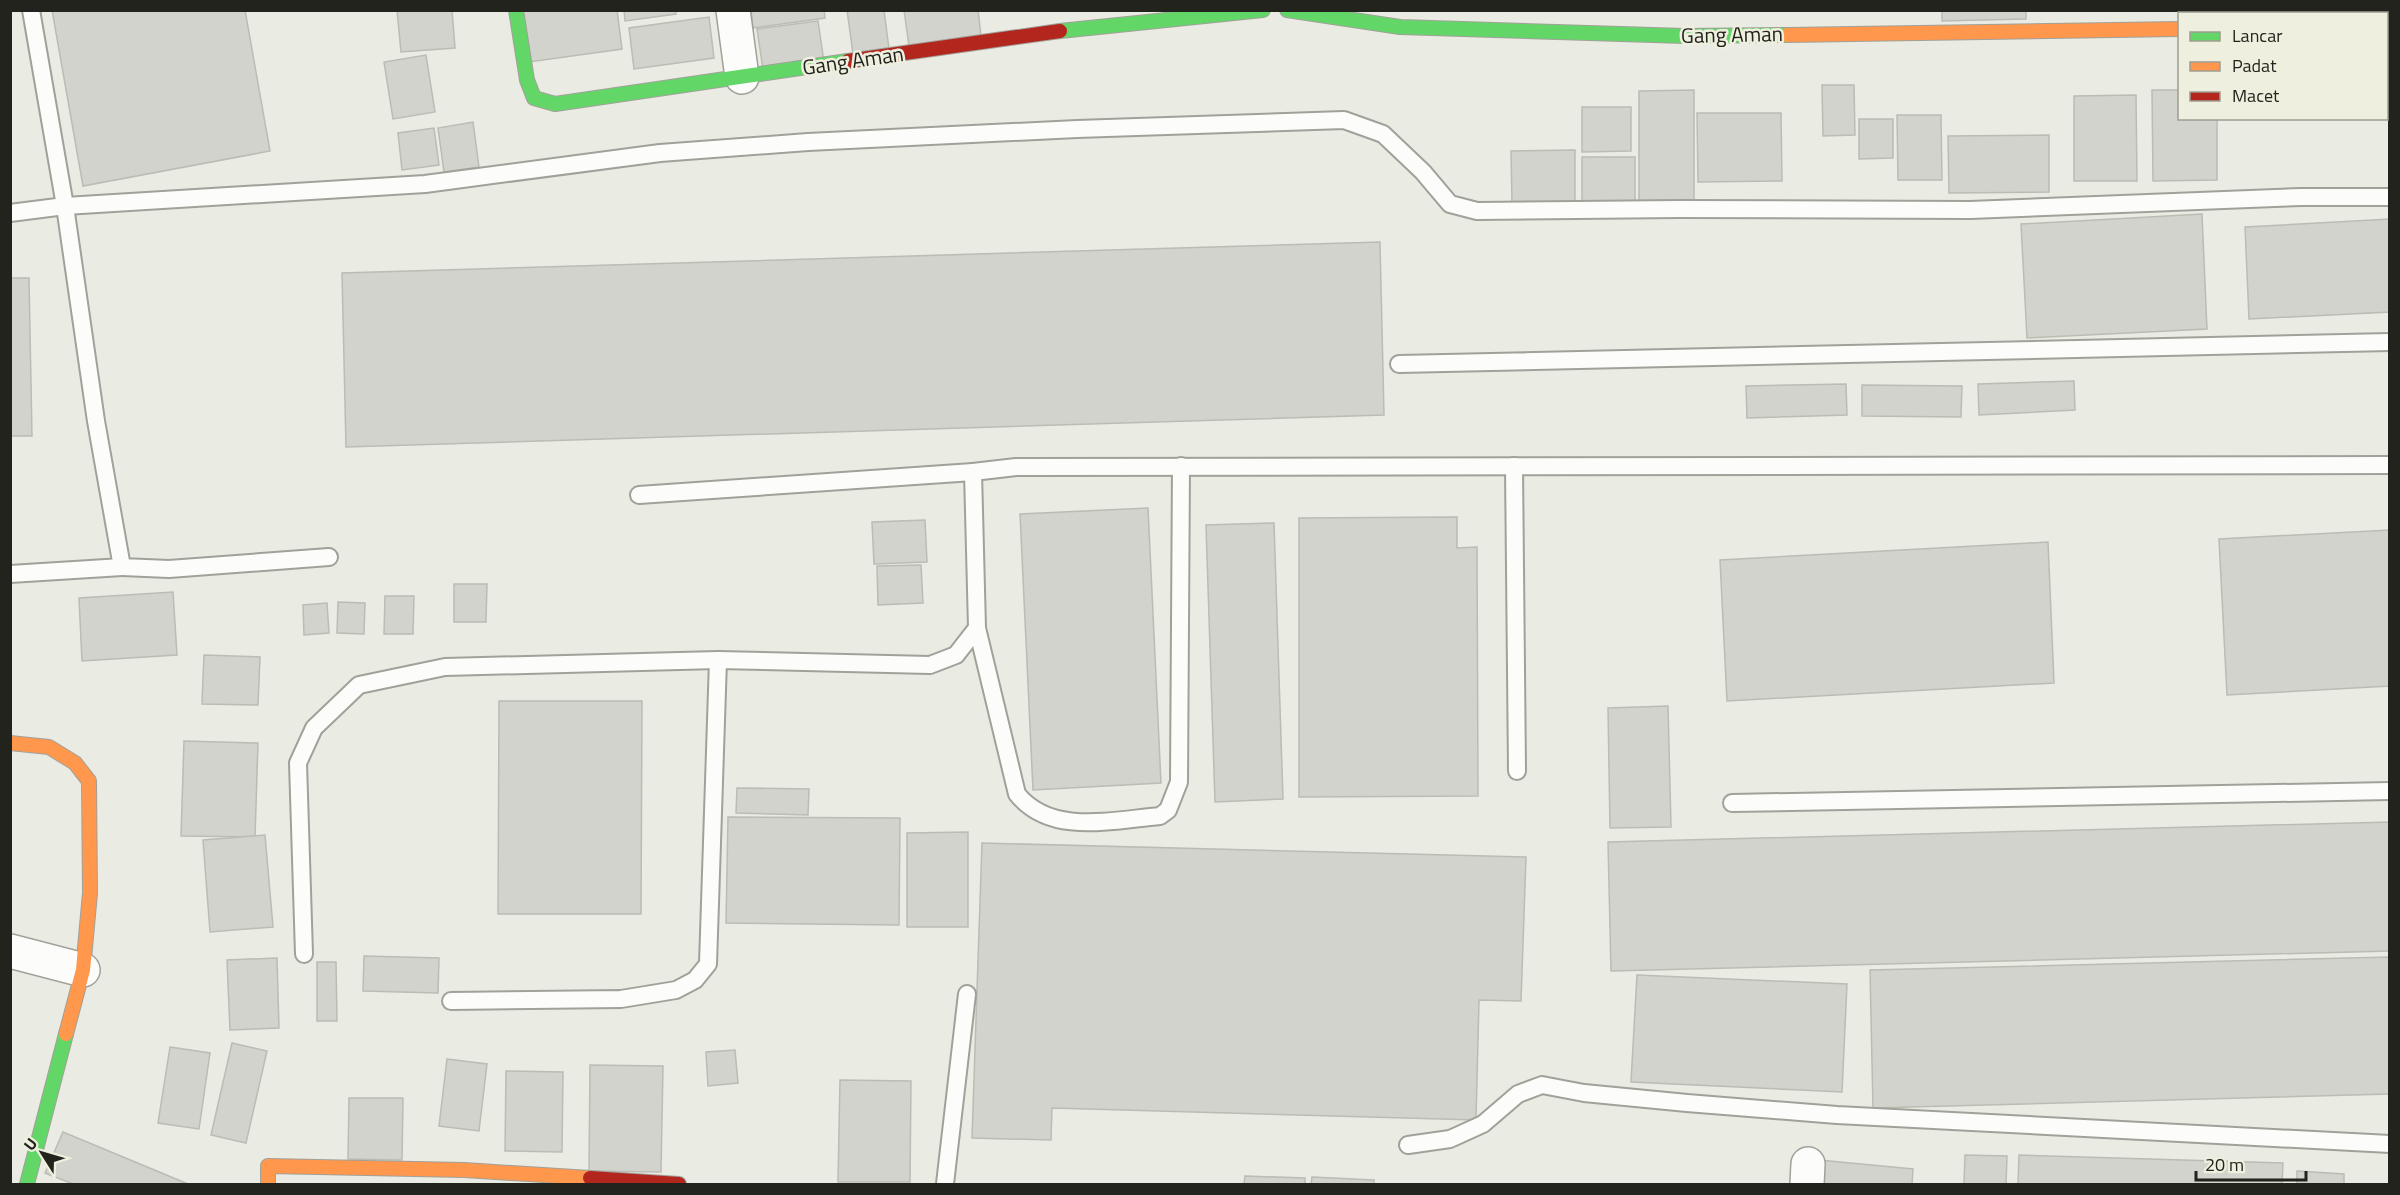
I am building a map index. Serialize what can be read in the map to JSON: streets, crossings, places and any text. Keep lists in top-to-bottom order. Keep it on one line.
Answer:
{"streets":{"street":["Gang Aman"]},"legend":["Lancar","Padat","Macet"],"scale_bar":"20 m","north":"top left"}
